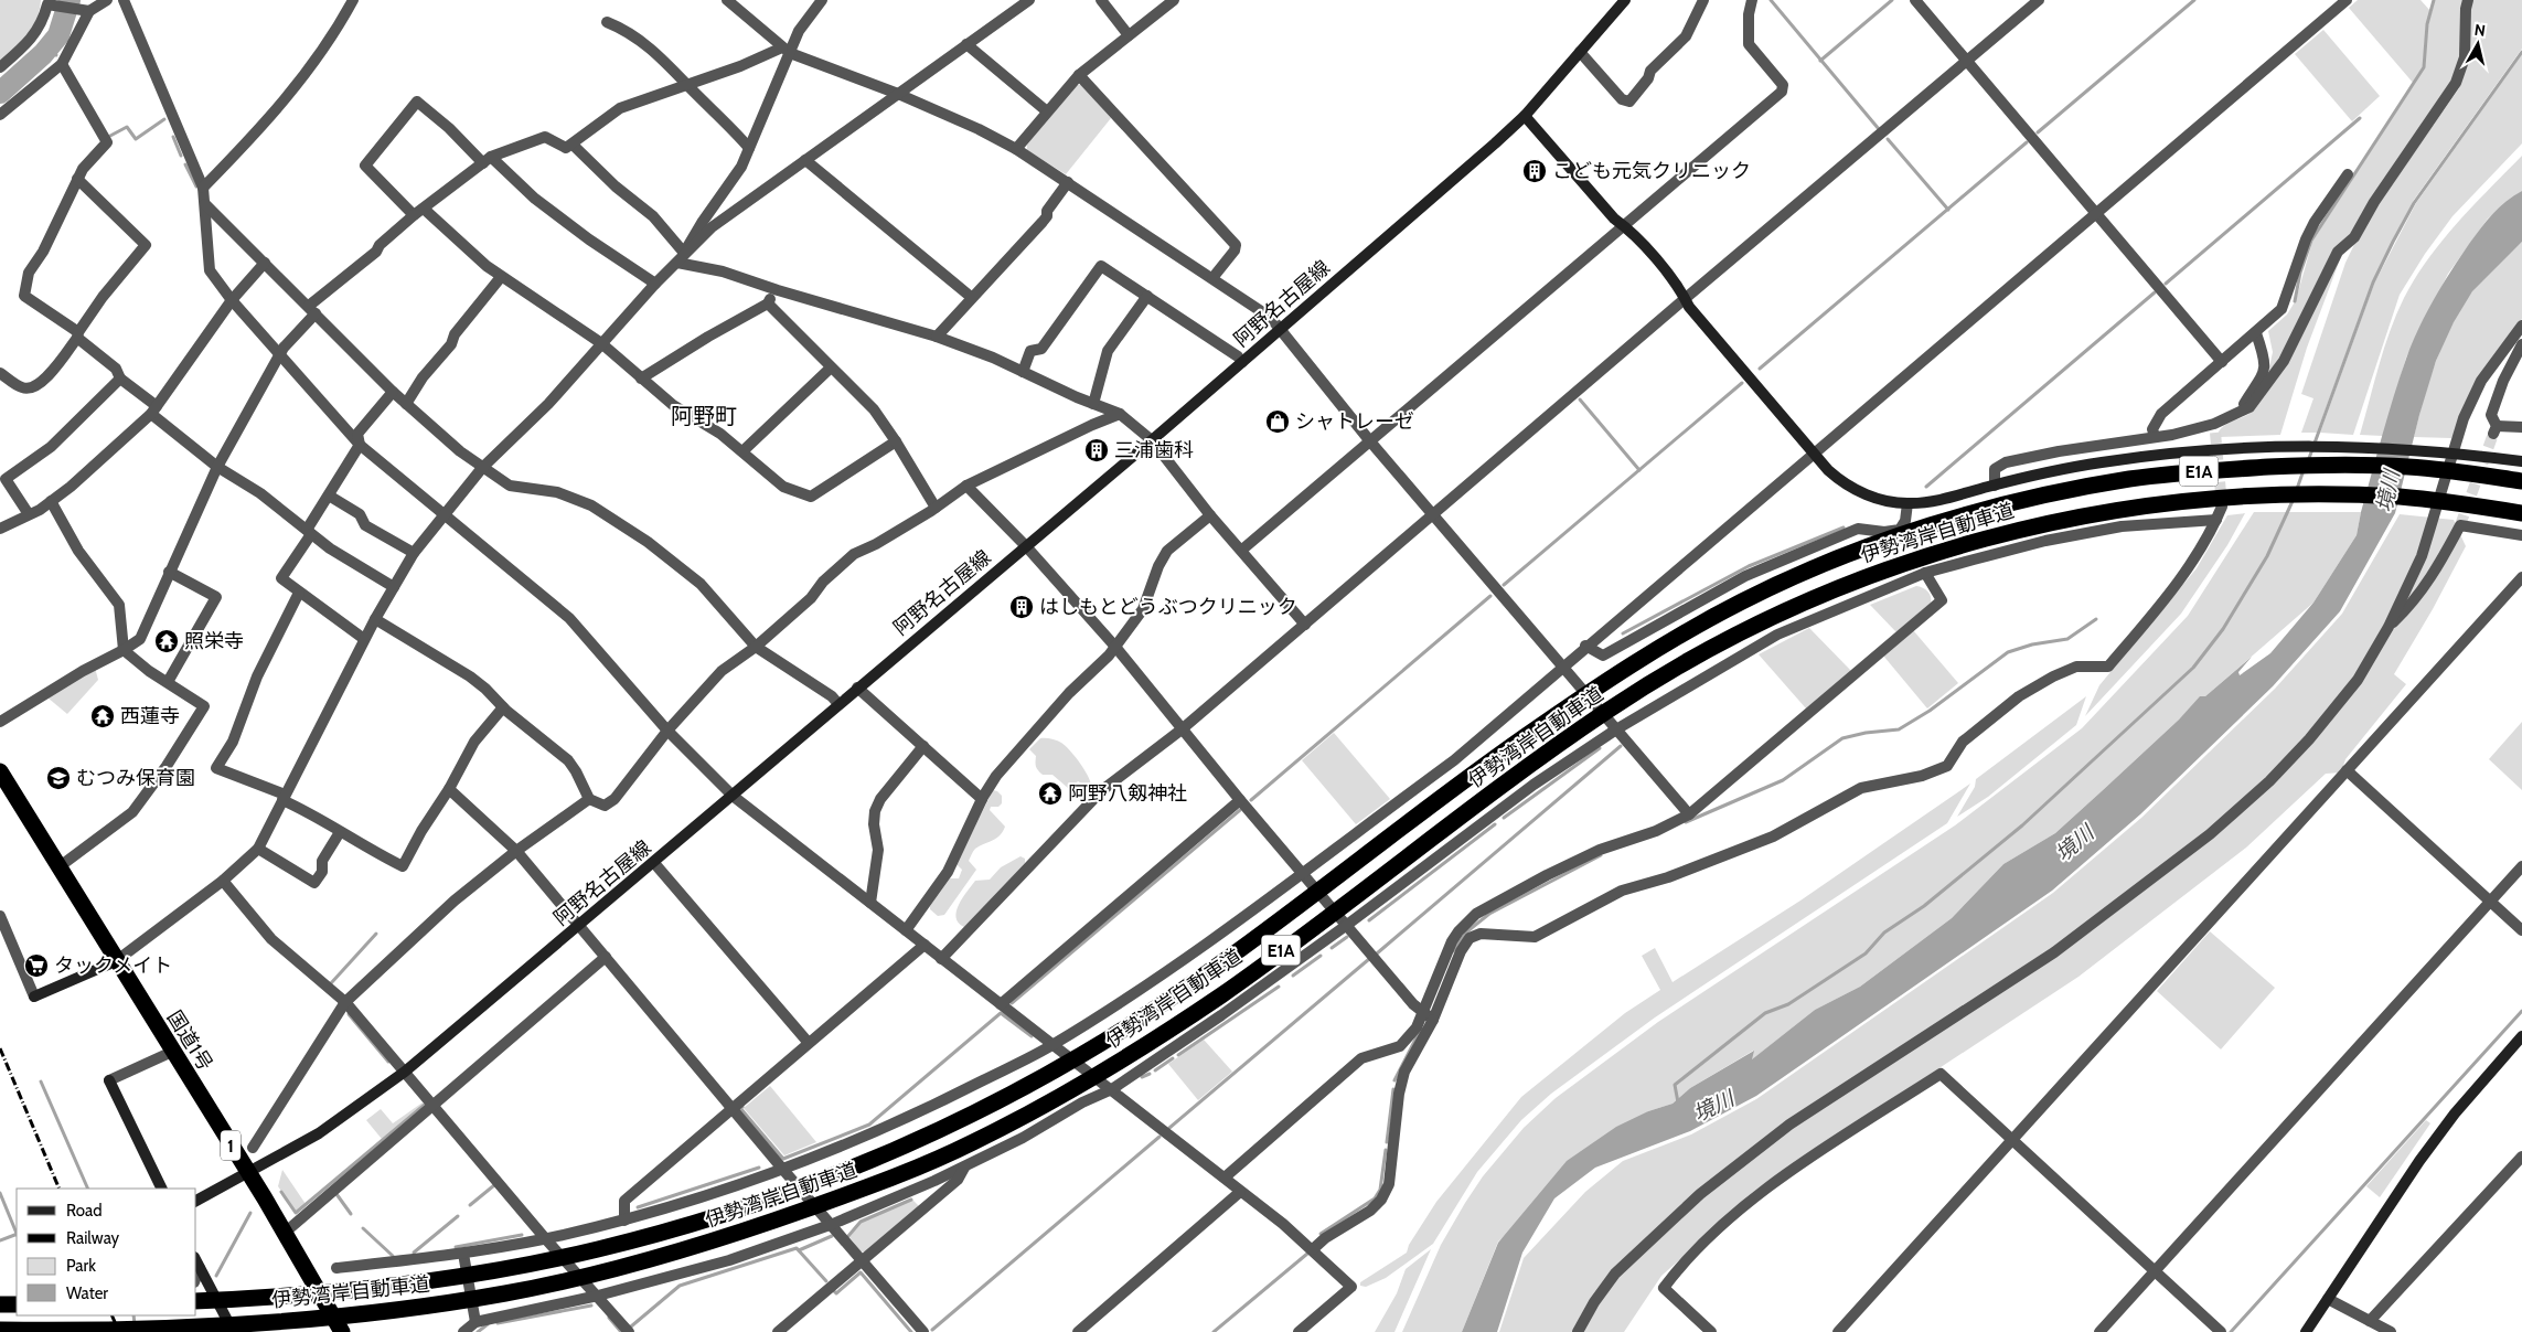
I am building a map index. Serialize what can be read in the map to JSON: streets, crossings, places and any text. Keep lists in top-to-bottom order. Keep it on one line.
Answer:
{"streets":{"highway":["E1A","伊勢湾岸自動車道","国道1号","1"],"main road":["阿野名古屋線"]},"crossings":[["阿野名古屋線","国道1号"]],"districts":["阿野町"],"water":["境川"],"places":{"building":["こども元気クリニック","三浦歯科","はしもとどうぶつクリニック"],"shop":["シャトレーゼ"],"temple":["照栄寺","西蓮寺","阿野八剱神社"],"school or university":["むつみ保育園"],"supermarket":["タックメイト"]},"legend":["Road","Railway","Park","Water"],"north":"top"}
